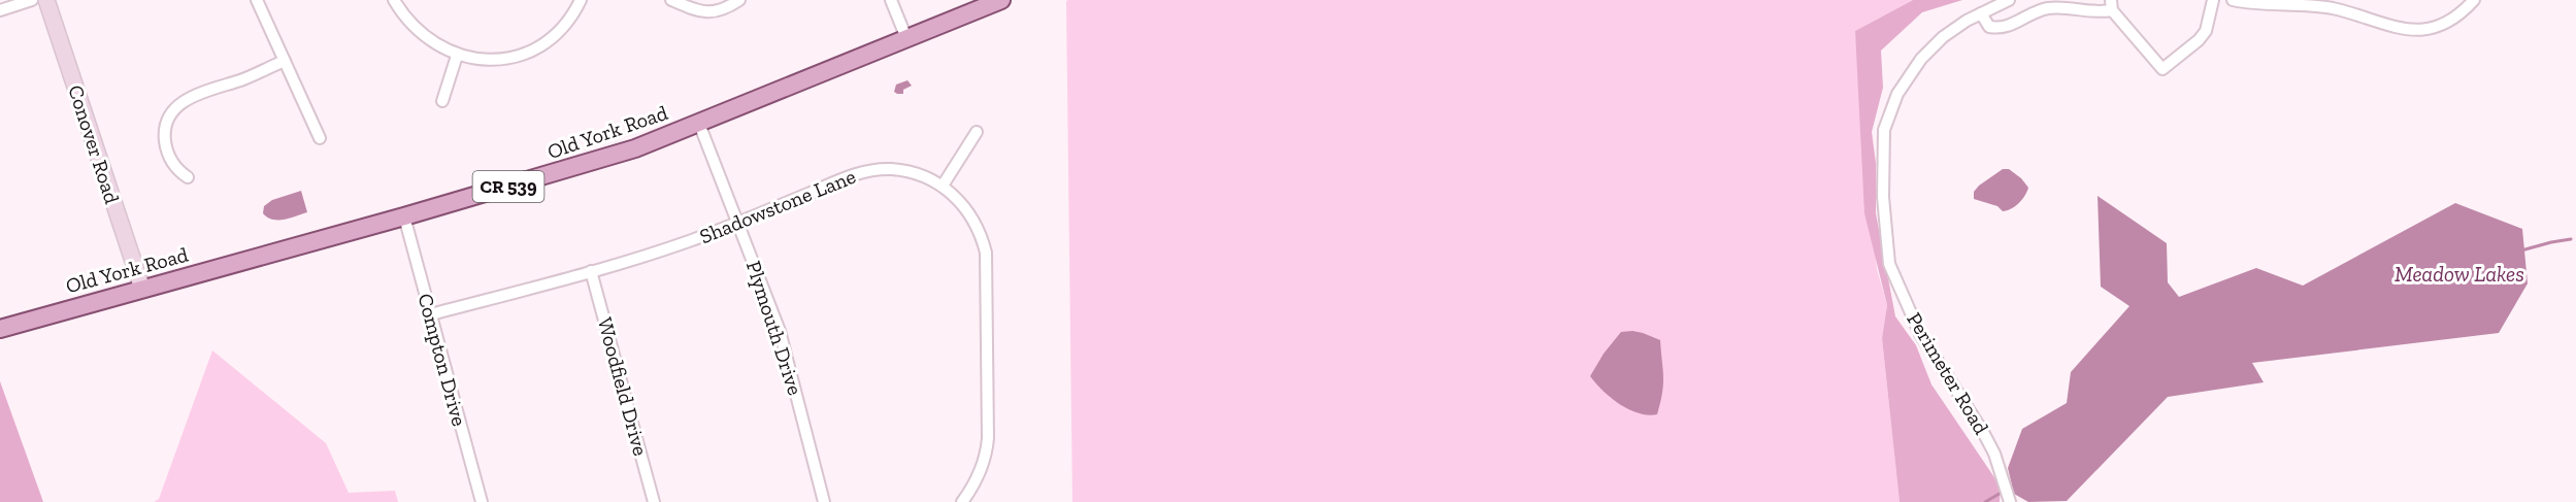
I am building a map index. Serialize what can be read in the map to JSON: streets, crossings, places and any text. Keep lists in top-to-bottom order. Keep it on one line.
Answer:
{"streets":{"main road":["Old York Road","CR 539"],"street":["Conover Road","Shadowstone Lane","Plymouth Drive","Compton Drive","Perimeter Road","Woodfield Drive"]},"crossings":[["Old York Road","Conover Road"],["Old York Road","Plymouth Drive"],["Old York Road","Compton Drive"],["Shadowstone Lane","Plymouth Drive"],["Shadowstone Lane","Compton Drive"],["Shadowstone Lane","Woodfield Drive"]],"water":["Meadow Lakes"]}
